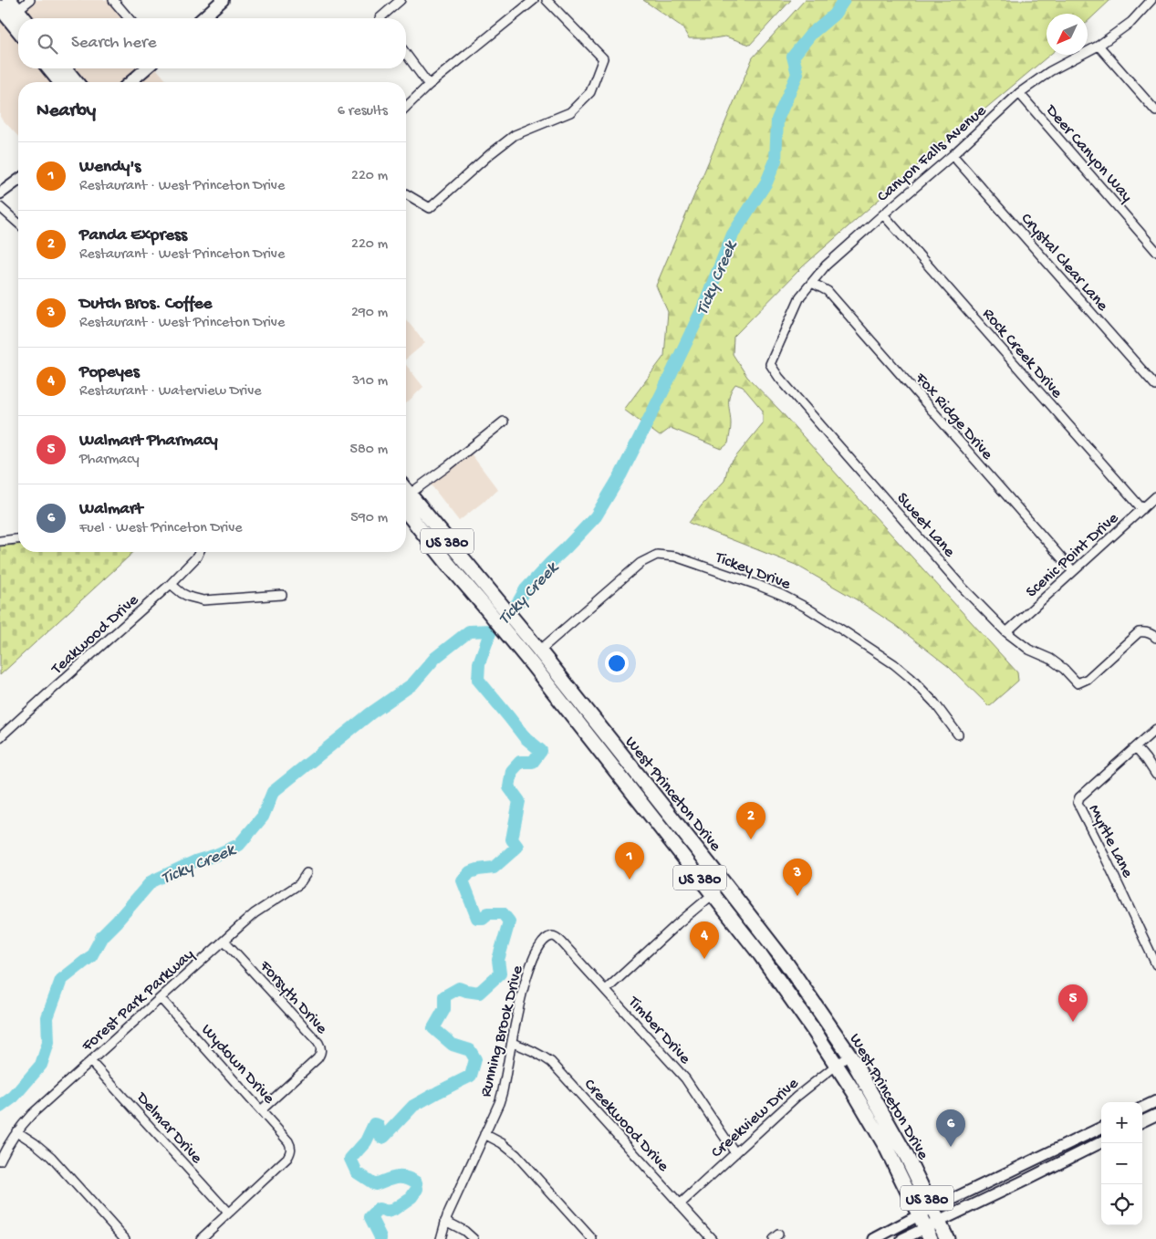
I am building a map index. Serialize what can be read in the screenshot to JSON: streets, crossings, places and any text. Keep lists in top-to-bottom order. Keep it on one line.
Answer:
{"streets":{"highway":["US 380","West Princeton Drive"],"street":["Canyon Falls Avenue","Deer Canyon Way","Crystal Clear Lane","Rock Creek Drive","Fox Ridge Drive","Sweet Lane","Scenic Point Drive","Tickey Drive","Teakwood Drive","Myrtle Lane","Forsyth Drive","Forest Park Parkway","Timber Drive","Running Brook Drive","Wydown Drive","Creekview Drive","Creekwood Drive","Delmar Drive"]},"crossings":[["Canyon Falls Avenue","Deer Canyon Way"],["Canyon Falls Avenue","Crystal Clear Lane"],["Canyon Falls Avenue","Rock Creek Drive"],["Canyon Falls Avenue","Fox Ridge Drive"],["Canyon Falls Avenue","Sweet Lane"],["Rock Creek Drive","Scenic Point Drive"],["Fox Ridge Drive","Scenic Point Drive"],["Sweet Lane","Scenic Point Drive"],["Tickey Drive","West Princeton Drive"],["West Princeton Drive","Creekview Drive"],["Forsyth Drive","Forest Park Parkway"],["Forsyth Drive","Wydown Drive"],["Forest Park Parkway","Wydown Drive"],["Forest Park Parkway","Delmar Drive"],["Timber Drive","Running Brook Drive"],["Timber Drive","Creekview Drive"],["Running Brook Drive","Creekwood Drive"],["Wydown Drive","Delmar Drive"],["Creekview Drive","Creekwood Drive"]],"water":["Ticky Creek"],"north":"bottom left","page":{"search":"Search here","heading":["Nearby","6 results"],"list":[{"mark":"1","name":"Wendy's","note":"Restaurant · West Princeton Drive","value":"220 m"},{"mark":"2","name":"Panda Express","note":"Restaurant · West Princeton Drive","value":"220 m"},{"mark":"3","name":"Dutch Bros. Coffee","note":"Restaurant · West Princeton Drive","value":"290 m"},{"mark":"4","name":"Popeyes","note":"Restaurant · Waterview Drive","value":"310 m"},{"mark":"5","name":"Walmart Pharmacy","note":"Pharmacy","value":"580 m"},{"mark":"6","name":"Walmart","note":"Fuel · West Princeton Drive","value":"590 m"}],"pins":["2","1","3","4","5","6"],"map_buttons":["+","−"]}}
